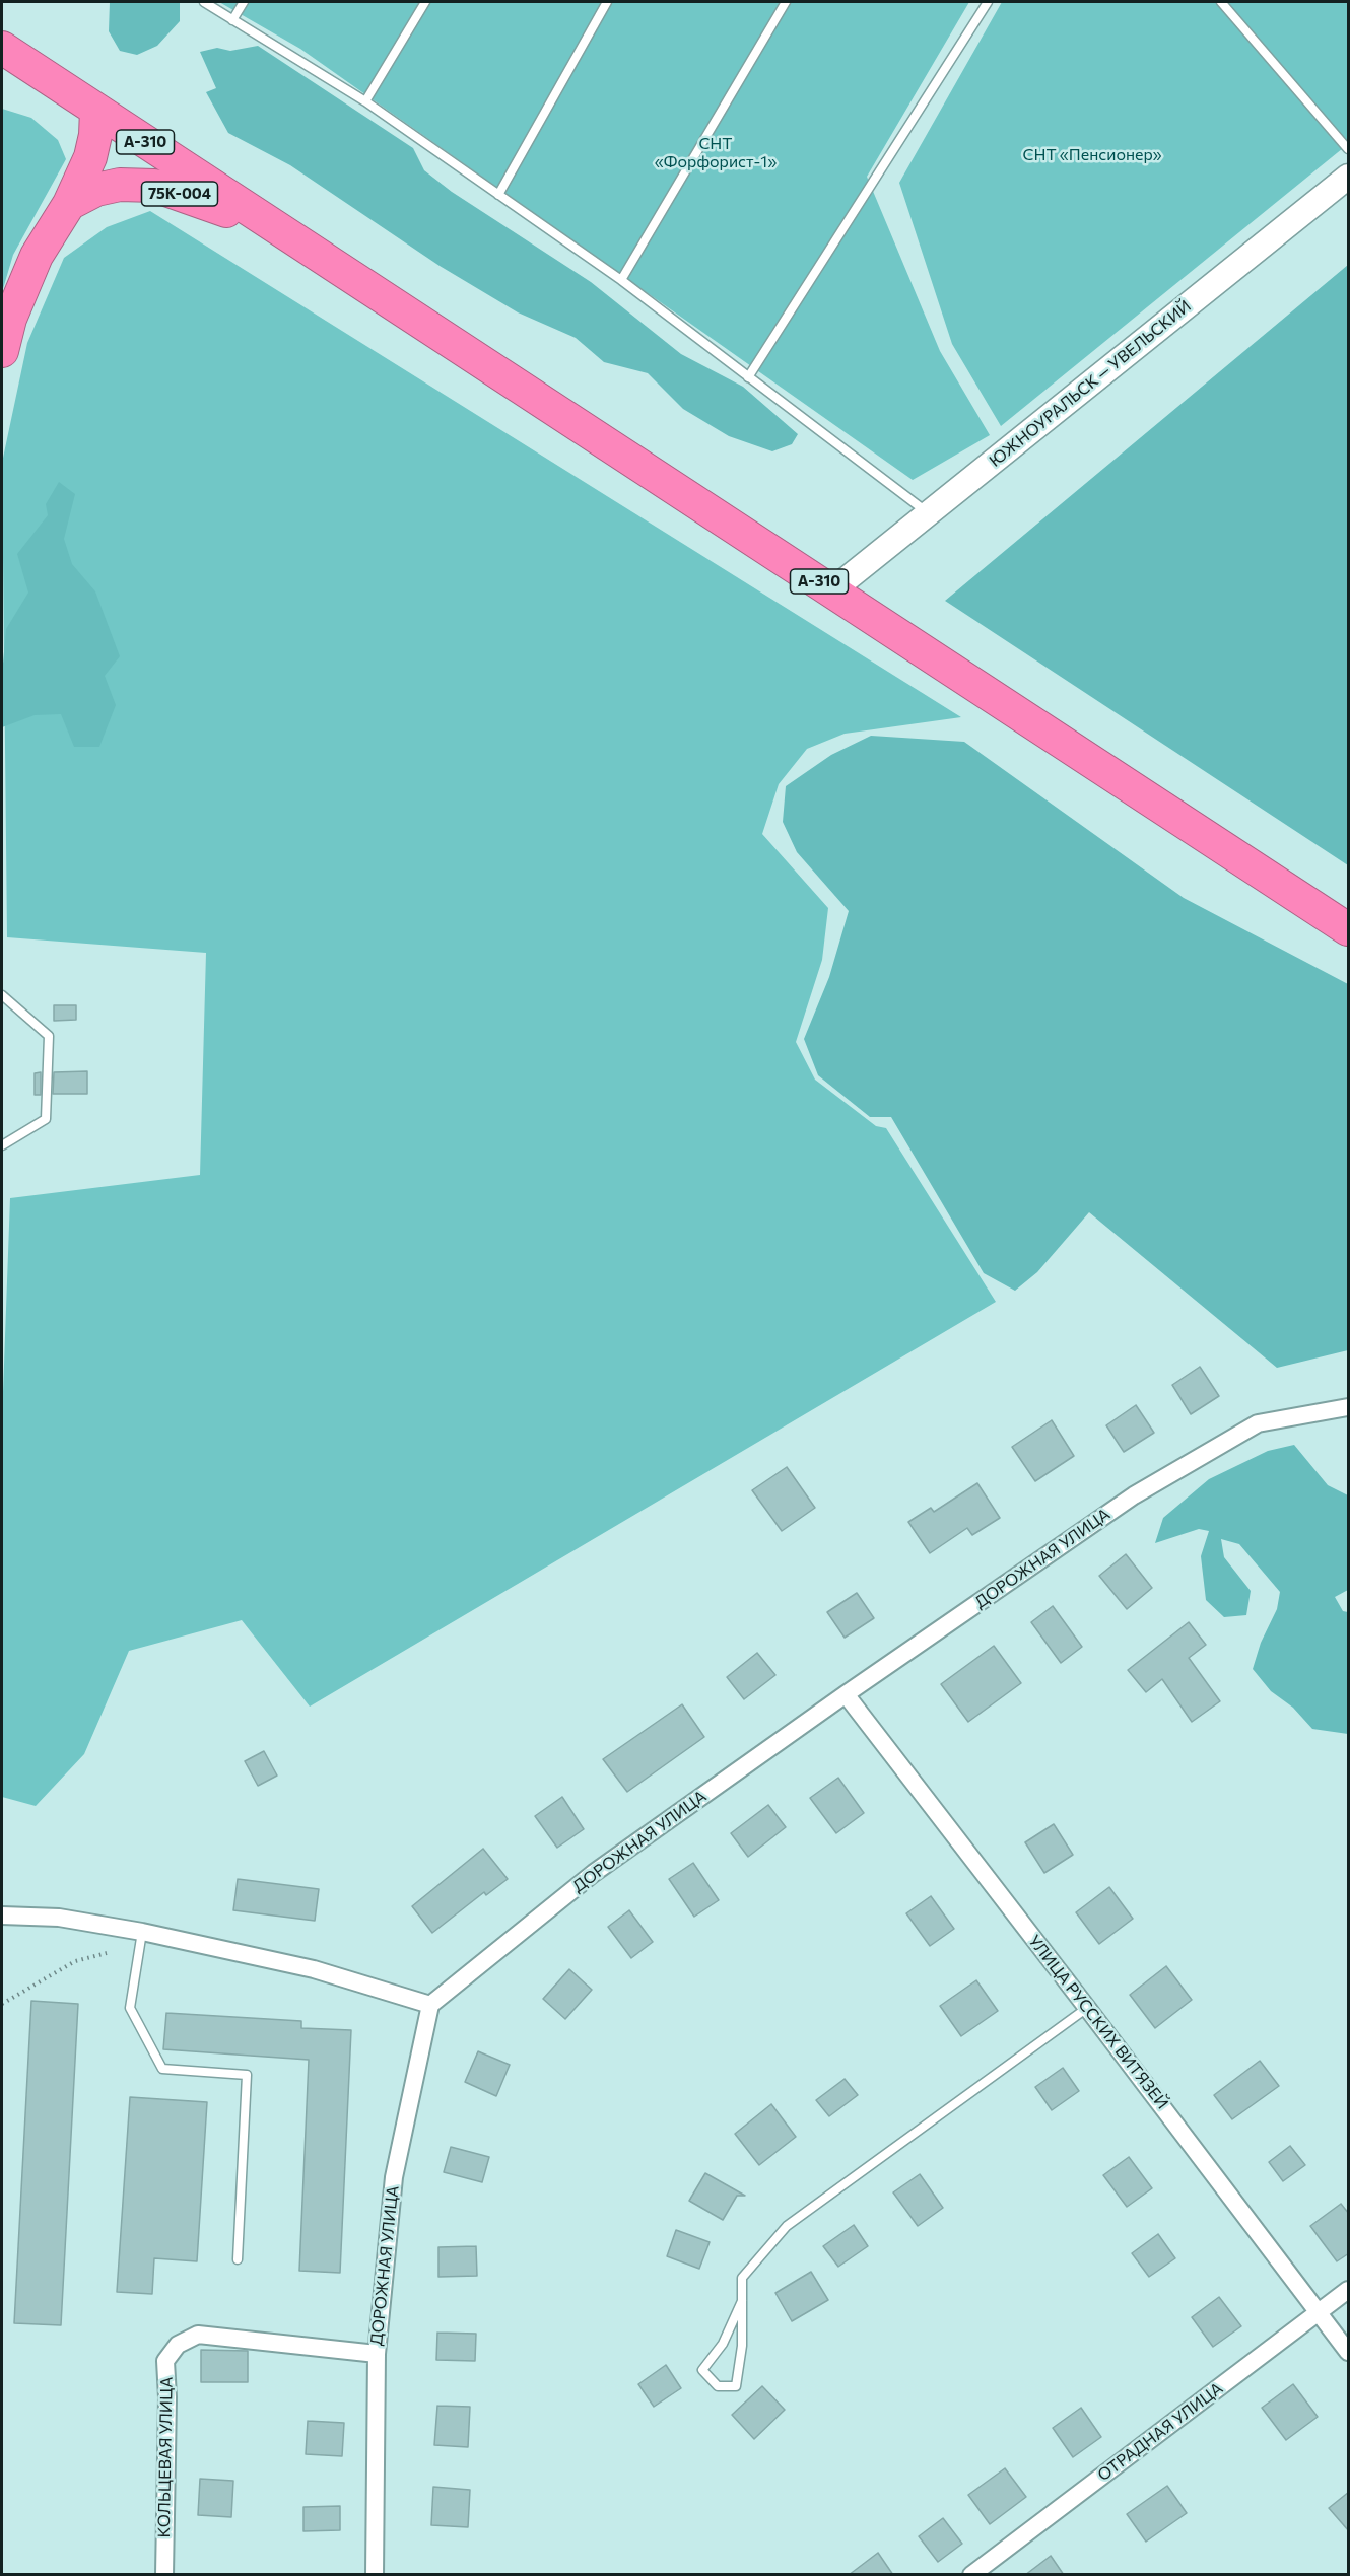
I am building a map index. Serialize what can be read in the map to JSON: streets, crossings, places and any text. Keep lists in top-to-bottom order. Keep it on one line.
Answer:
{"streets":{"highway":["А-310","75К-004"],"street":["ЮЖНОУРАЛЬСК — УВЕЛЬСКИЙ","ДОРОЖНАЯ УЛИЦА","УЛИЦА РУССКИХ ВИТЯЗЕЙ","ОТРАДНАЯ УЛИЦА","КОЛЬЦЕВАЯ УЛИЦА"]},"crossings":[["А-310","75К-004"],["А-310","ЮЖНОУРАЛЬСК — УВЕЛЬСКИЙ"],["ДОРОЖНАЯ УЛИЦА","УЛИЦА РУССКИХ ВИТЯЗЕЙ"],["ДОРОЖНАЯ УЛИЦА","КОЛЬЦЕВАЯ УЛИЦА"],["УЛИЦА РУССКИХ ВИТЯЗЕЙ","ОТРАДНАЯ УЛИЦА"]],"parks":["СНТ «Форфорист-1»","СНТ «Пенсионер»"]}
